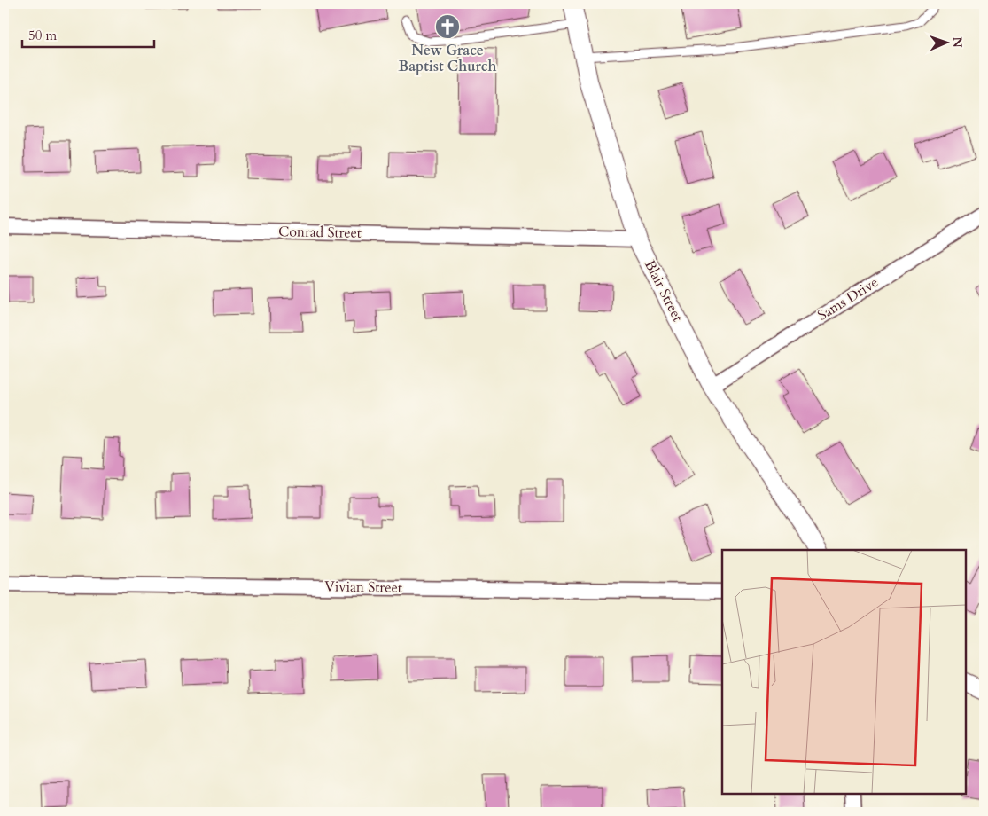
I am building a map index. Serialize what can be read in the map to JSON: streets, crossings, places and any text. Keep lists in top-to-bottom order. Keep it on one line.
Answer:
{"streets":{"street":["Conrad Street","Blair Street","Sams Drive","Vivian Street"]},"crossings":[["Conrad Street","Blair Street"],["Blair Street","Sams Drive"]],"places":{"church":["New Grace Baptist Church"]},"scale_bar":"50 m","north":"right"}
